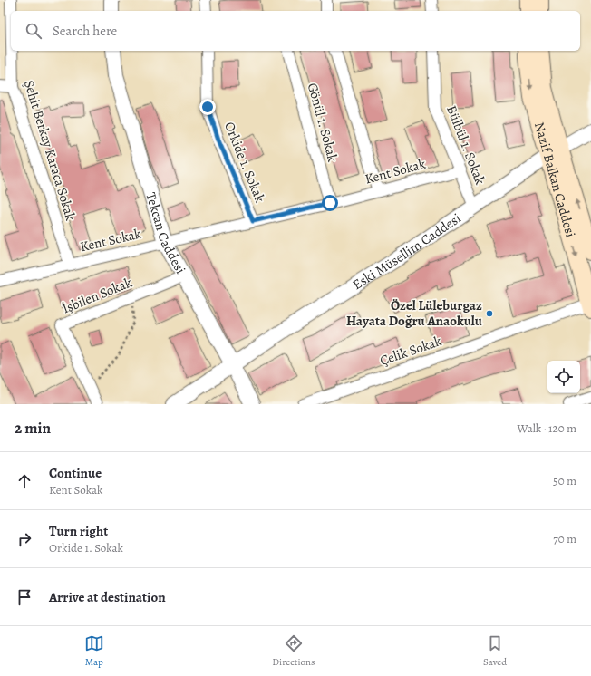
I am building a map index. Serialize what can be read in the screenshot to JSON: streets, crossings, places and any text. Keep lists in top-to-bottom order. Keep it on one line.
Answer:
{"streets":{"main road":["Nazif Balkan Caddesi"],"street":["Gönül 1. Sokak","Bülbül 1. Sokak","Şehit Berkay Karaca Sokak","Orkide 1. Sokak","Kent Sokak","Tekcan Caddesi","Eski Müsellim Caddesi","İşbilen Sokak","Çelik Sokak"]},"crossings":[["Gönül 1. Sokak","Kent Sokak"],["Bülbül 1. Sokak","Kent Sokak"],["Bülbül 1. Sokak","Eski Müsellim Caddesi"],["Şehit Berkay Karaca Sokak","Kent Sokak"],["Orkide 1. Sokak","Kent Sokak"],["Kent Sokak","Tekcan Caddesi"],["Nazif Balkan Caddesi","Eski Müsellim Caddesi"],["Nazif Balkan Caddesi","Çelik Sokak"],["Tekcan Caddesi","Eski Müsellim Caddesi"],["Tekcan Caddesi","İşbilen Sokak"]],"places":["Özel Lüleburgaz Hayata Doğru Anaokulu"],"page":{"search":"Search here","heading":["2 min","Walk · 120 m"],"list":[["Continue","Kent Sokak","50 m"],["Turn right","Orkide 1. Sokak","70 m"],"Arrive at destination"],"nav":["Map","Directions","Saved"]}}
